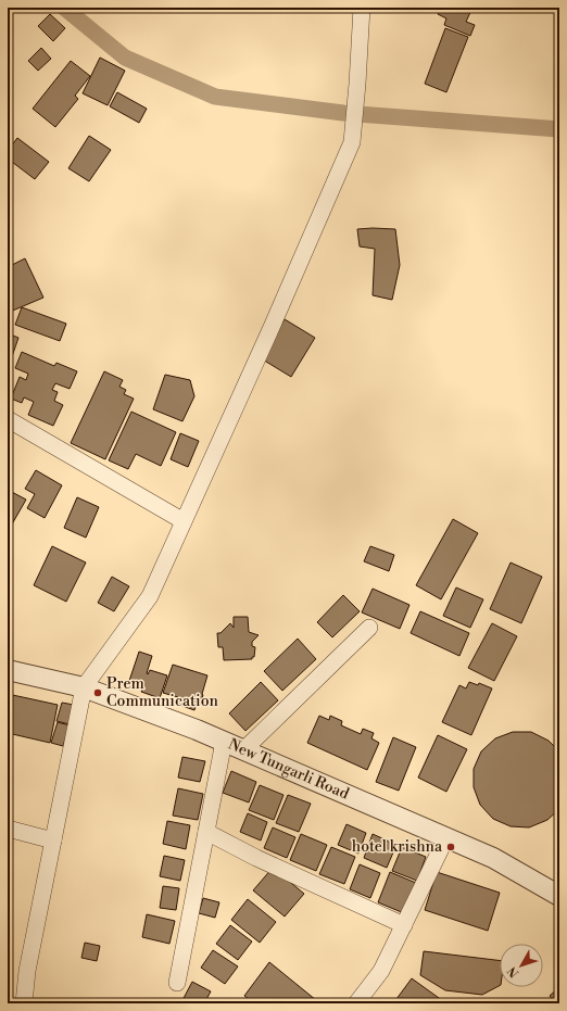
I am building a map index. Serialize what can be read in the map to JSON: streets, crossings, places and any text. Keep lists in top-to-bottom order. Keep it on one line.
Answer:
{"streets":{"street":["New Tungarli Road"]},"places":["Prem Communication","hotel krishna"],"north":"bottom left"}
